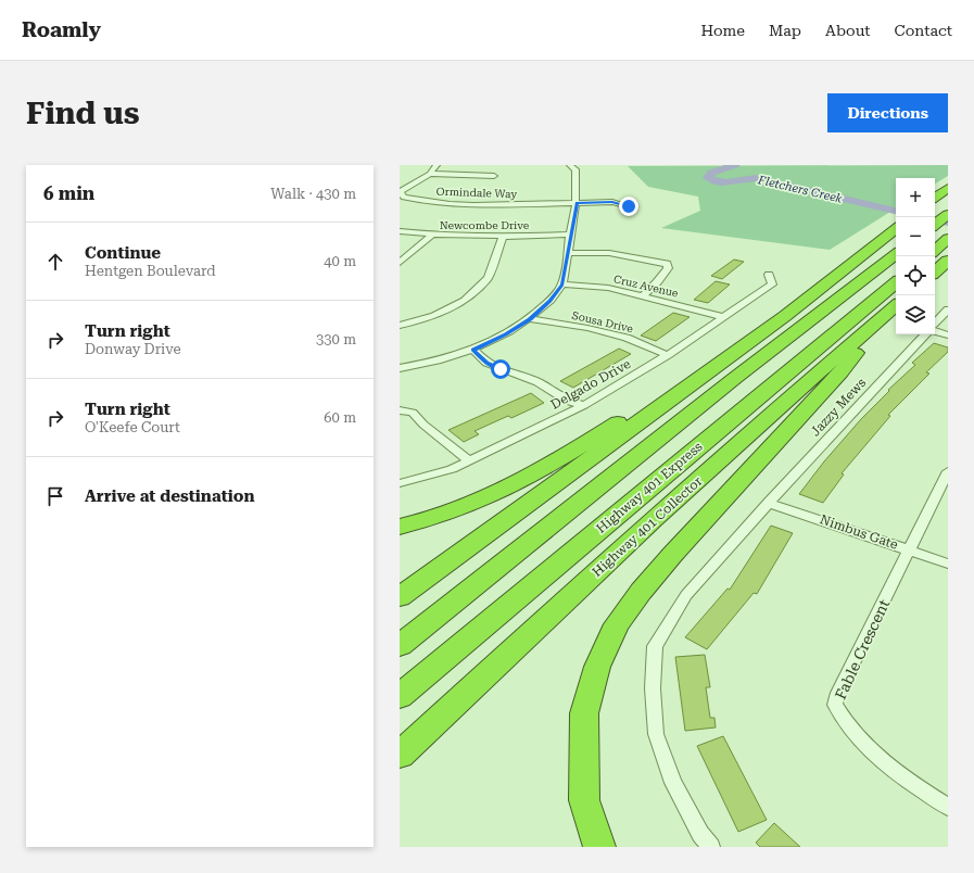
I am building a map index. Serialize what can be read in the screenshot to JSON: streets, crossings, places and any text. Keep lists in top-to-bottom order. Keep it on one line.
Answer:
{"streets":{"highway":["Highway 401 Express","Highway 401 Collector"],"street":["Ormindale Way","Newcombe Drive","Cruz Avenue","Sousa Drive","Delgado Drive","Jazzy Mews","Nimbus Gate","Fable Crescent"]},"crossings":[["Cruz Avenue","Delgado Drive"],["Sousa Drive","Delgado Drive"],["Jazzy Mews","Nimbus Gate"],["Nimbus Gate","Fable Crescent"]],"water":["Fletchers Creek"],"page":{"header":"Roamly","nav":["Home","Map","About","Contact"],"buttons":"Directions","title":"Find us","heading":["6 min","Walk · 430 m"],"map_buttons":["+","−"],"list":[["Continue","Hentgen Boulevard","40 m"],["Turn right","Donway Drive","330 m"],["Turn right","O'Keefe Court","60 m"],"Arrive at destination"]}}
